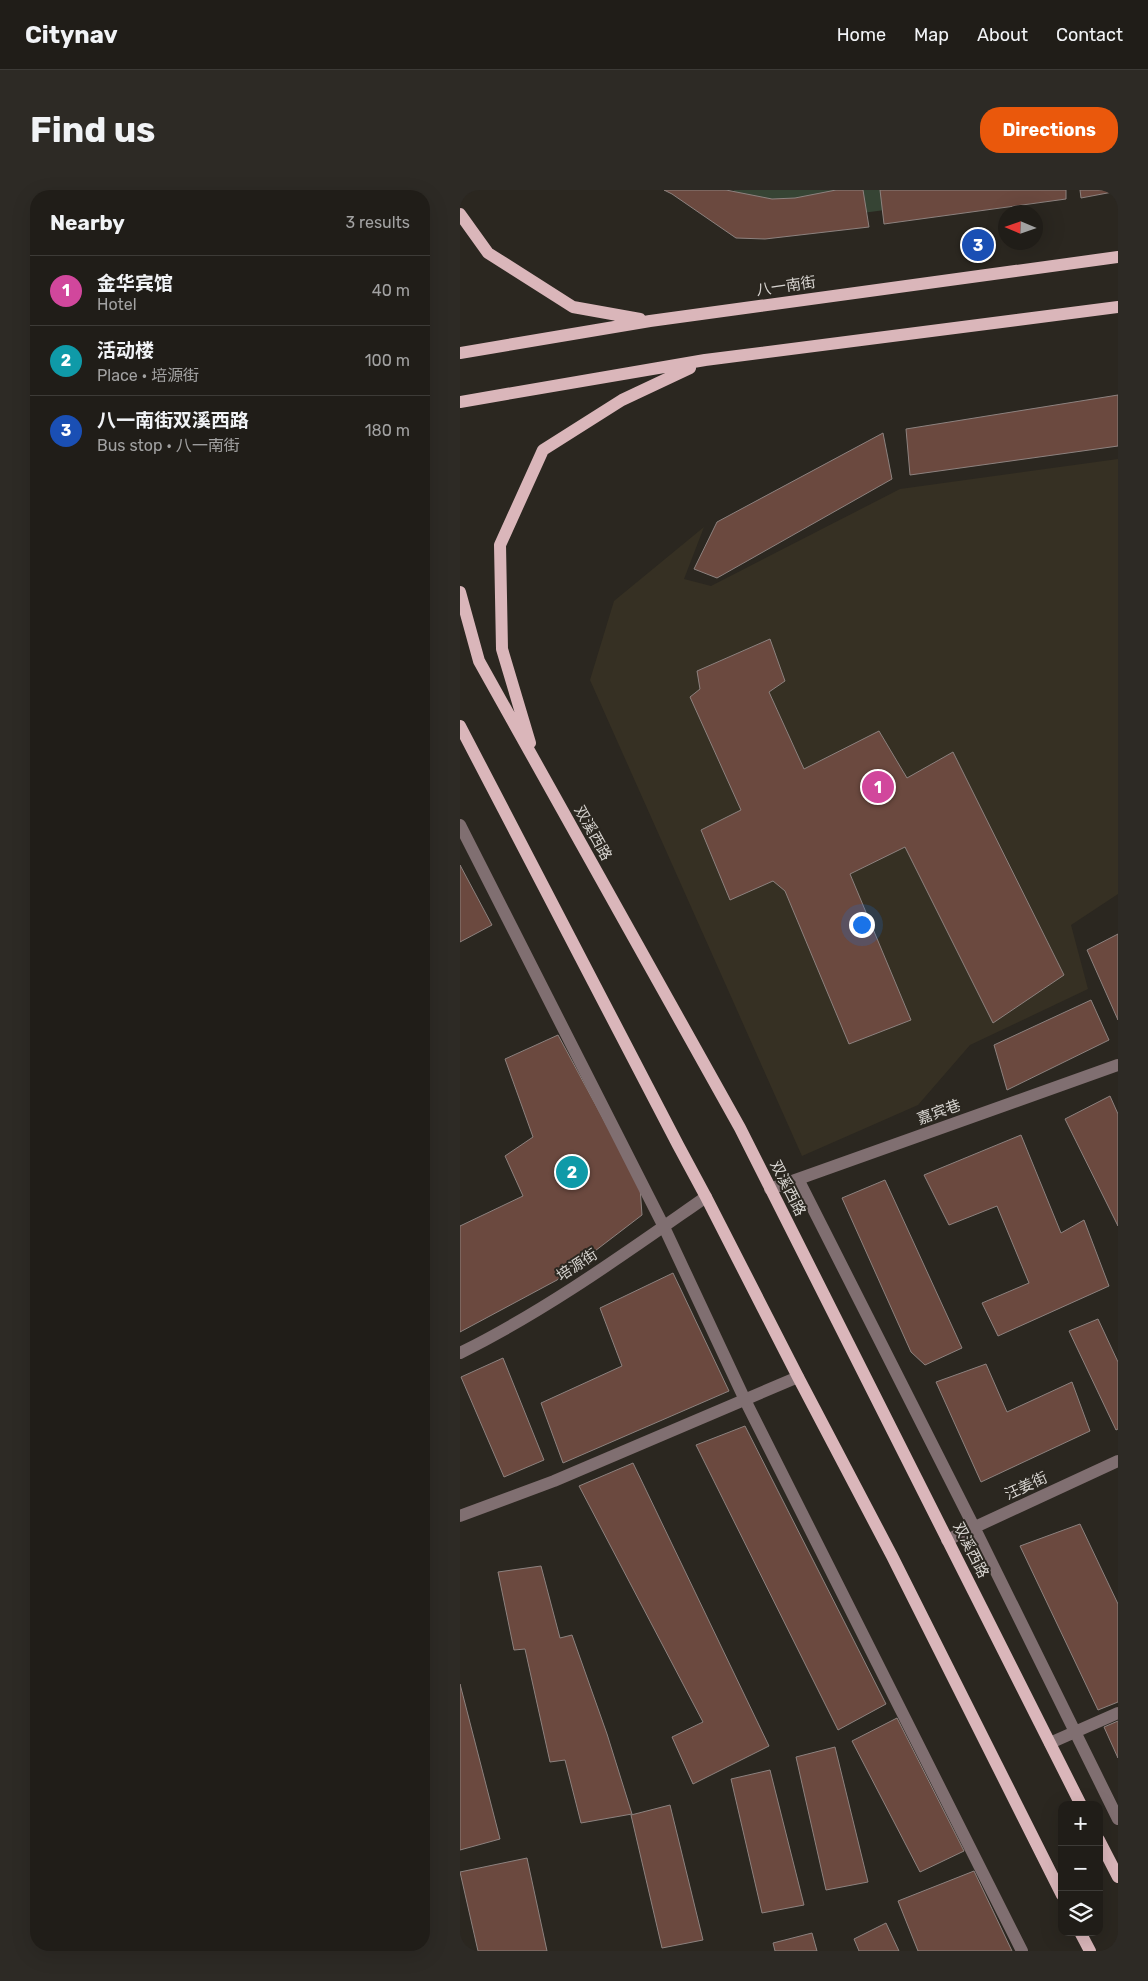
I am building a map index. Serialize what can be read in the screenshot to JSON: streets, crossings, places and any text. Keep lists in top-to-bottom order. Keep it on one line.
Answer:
{"streets":{"main road":["八一南街","双溪西路"],"street":["嘉宾巷","培源街","汪姜街"]},"crossings":[["双溪西路","嘉宾巷"],["双溪西路","汪姜街"]],"north":"left","page":{"header":"Citynav","nav":["Home","Map","About","Contact"],"buttons":"Directions","title":"Find us","heading":["Nearby","3 results"],"pins":["3","1","2"],"list":[{"mark":"1","name":"金华宾馆","note":"Hotel","value":"40 m"},{"mark":"2","name":"活动楼","note":"Place · 培源街","value":"100 m"},{"mark":"3","name":"八一南街双溪西路","note":"Bus stop · 八一南街","value":"180 m"}],"map_buttons":["+","−"]}}
